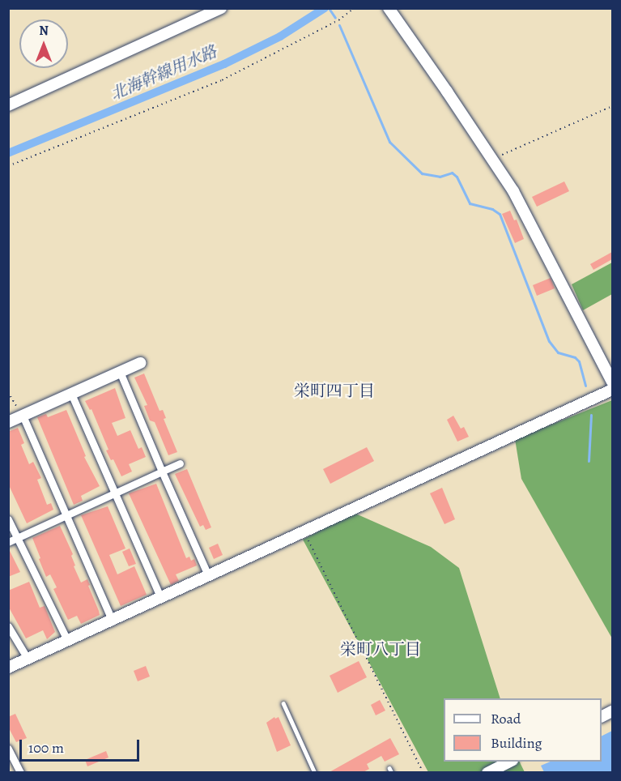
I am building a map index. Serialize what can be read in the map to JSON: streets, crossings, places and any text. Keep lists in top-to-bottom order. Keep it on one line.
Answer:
{"districts":["栄町四丁目","栄町八丁目"],"water":["北海幹線用水路"],"legend":["Road","Building"],"scale_bar":"100 m","north":"top"}
